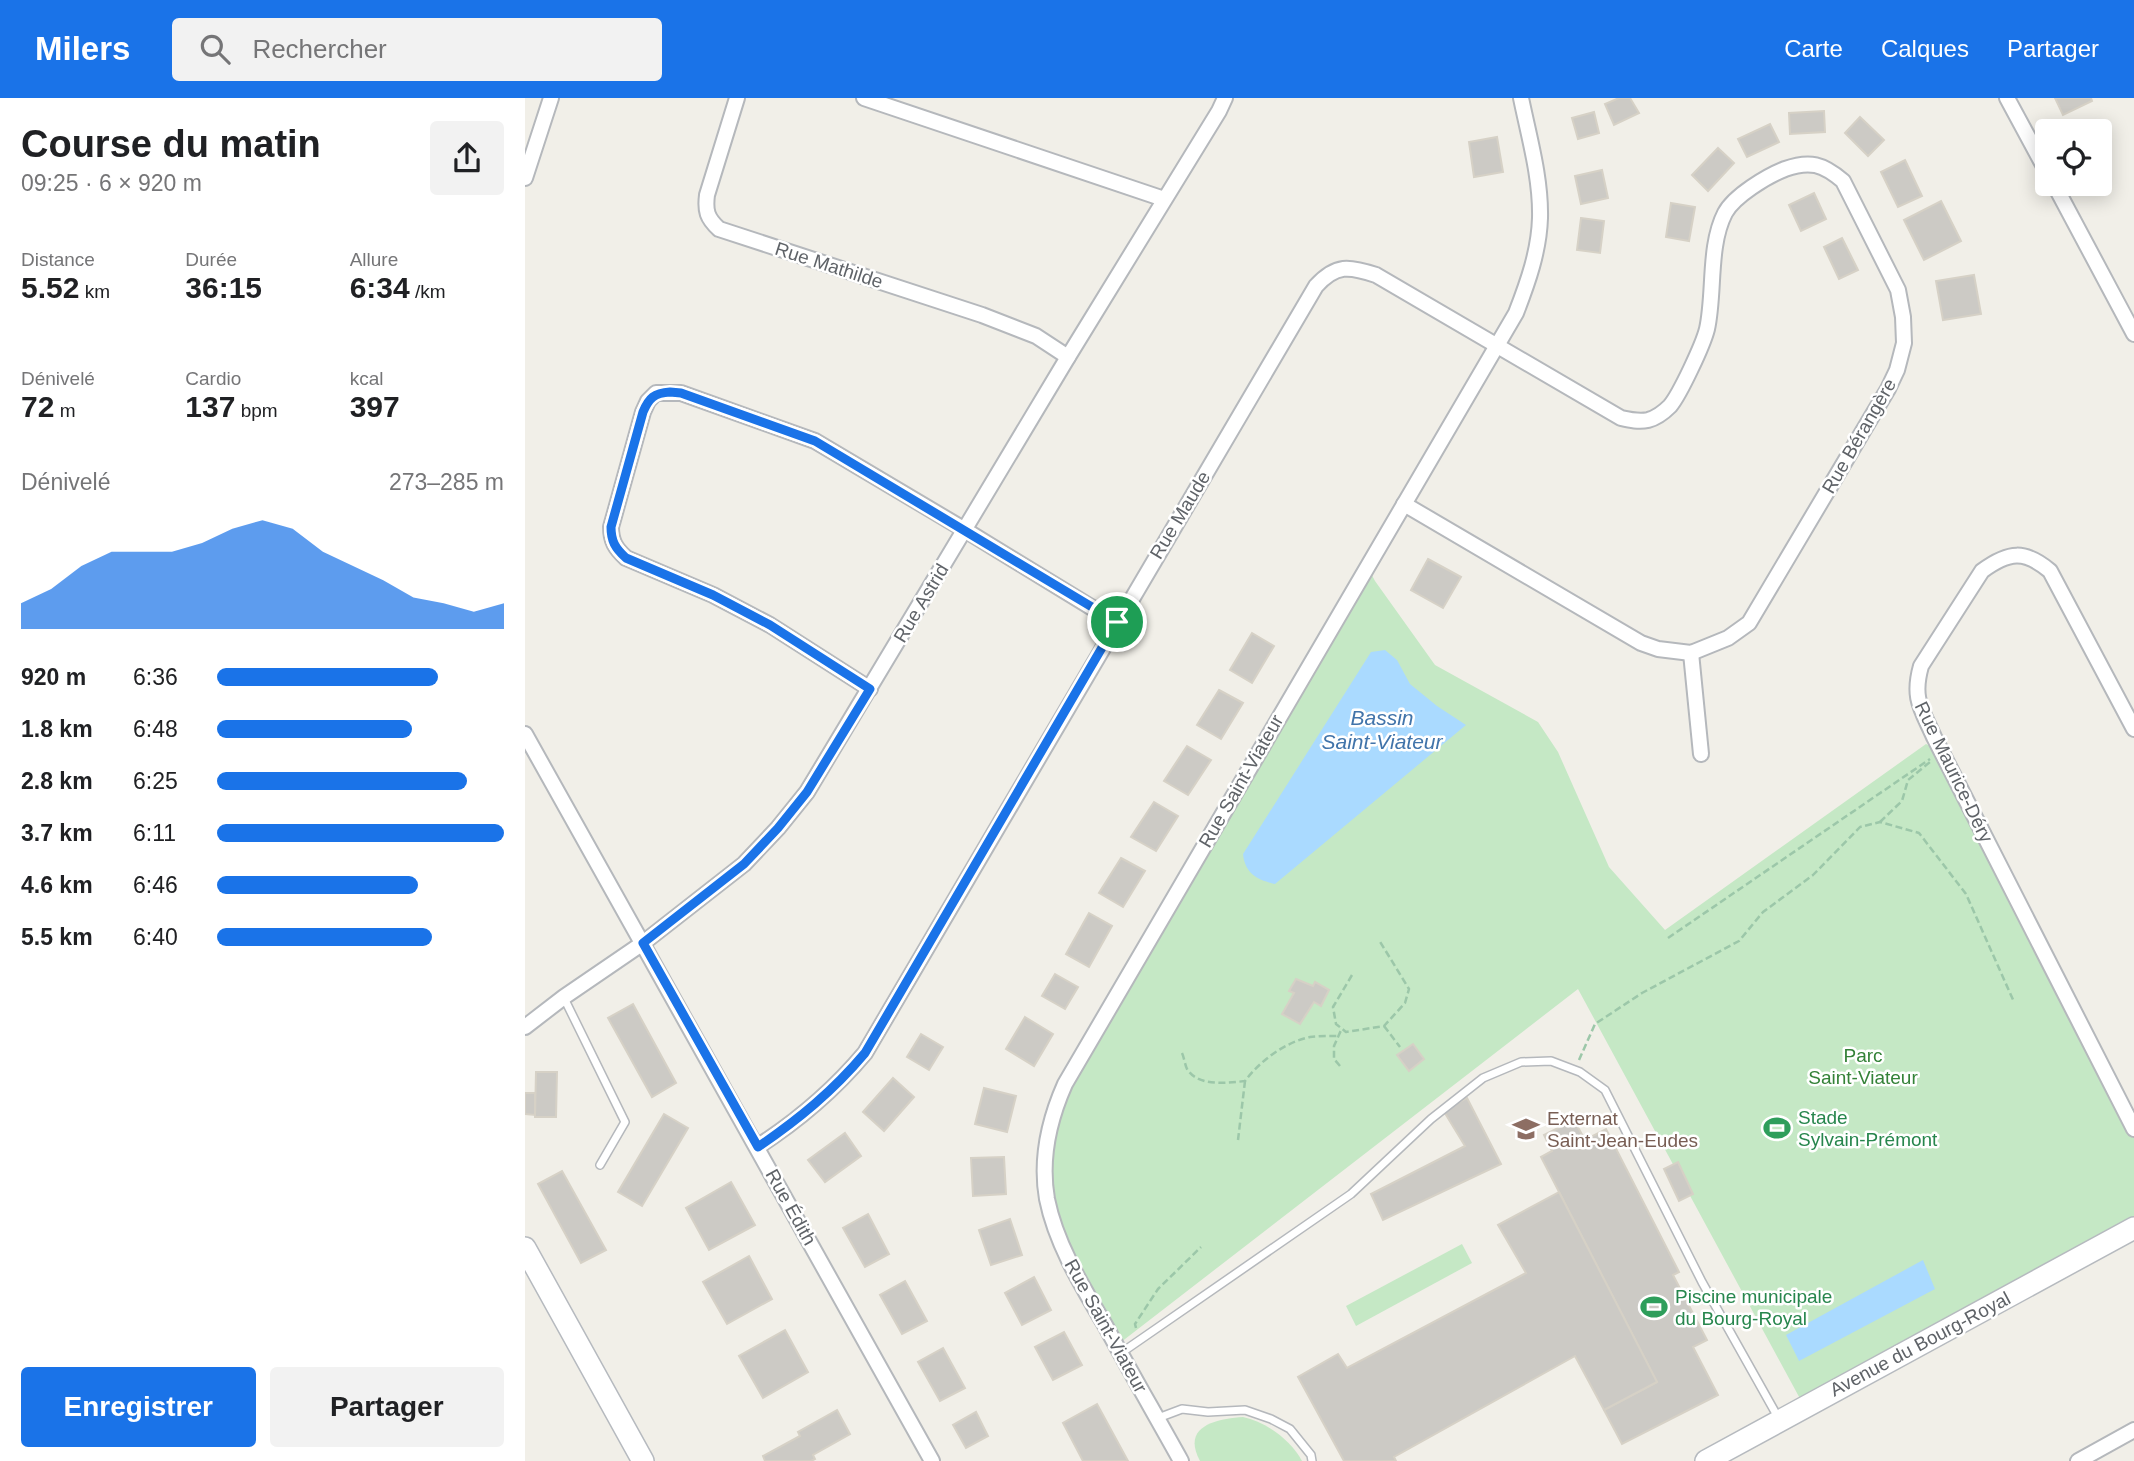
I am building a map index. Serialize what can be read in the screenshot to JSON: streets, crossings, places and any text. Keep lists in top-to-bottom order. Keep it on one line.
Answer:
{"streets":{"main road":["Avenue du Bourg-Royal"],"street":["Rue Mathilde","Rue Bérangère","Rue Maude","Rue Astrid","Rue Maurice-Déry","Rue Saint-Viateur","Rue Édith"]},"crossings":[["Rue Mathilde","Rue Astrid"],["Rue Bérangère","Rue Maude"],["Rue Bérangère","Rue Saint-Viateur"],["Rue Maude","Rue Saint-Viateur"],["Rue Maude","Rue Édith"],["Rue Astrid","Rue Édith"]],"water":["Bassin Saint-Viateur"],"parks":["Parc Saint-Viateur"],"places":{"sports":["Stade Sylvain-Prémont","Piscine municipale du Bourg-Royal"],"school or university":["Externat Saint-Jean-Eudes"]},"page":{"header":"Milers","search":"Rechercher","nav":["Carte","Calques","Partager"],"heading":["Course du matin","09:25 · 6 × 920 m"],"stats":[["Distance","5.52 km"],["Durée","36:15"],["Allure","6:34 /km"],["Dénivelé","72 m"],["Cardio","137 bpm"],["kcal","397"]],"chart":["Dénivelé","273–285 m"],"list":[{"name":"920 m","note":"6:36"},{"name":"1.8 km","note":"6:48"},{"name":"2.8 km","note":"6:25"},{"name":"3.7 km","note":"6:11"},{"name":"4.6 km","note":"6:46"},{"name":"5.5 km","note":"6:40"}],"buttons":["Enregistrer","Partager"]}}
